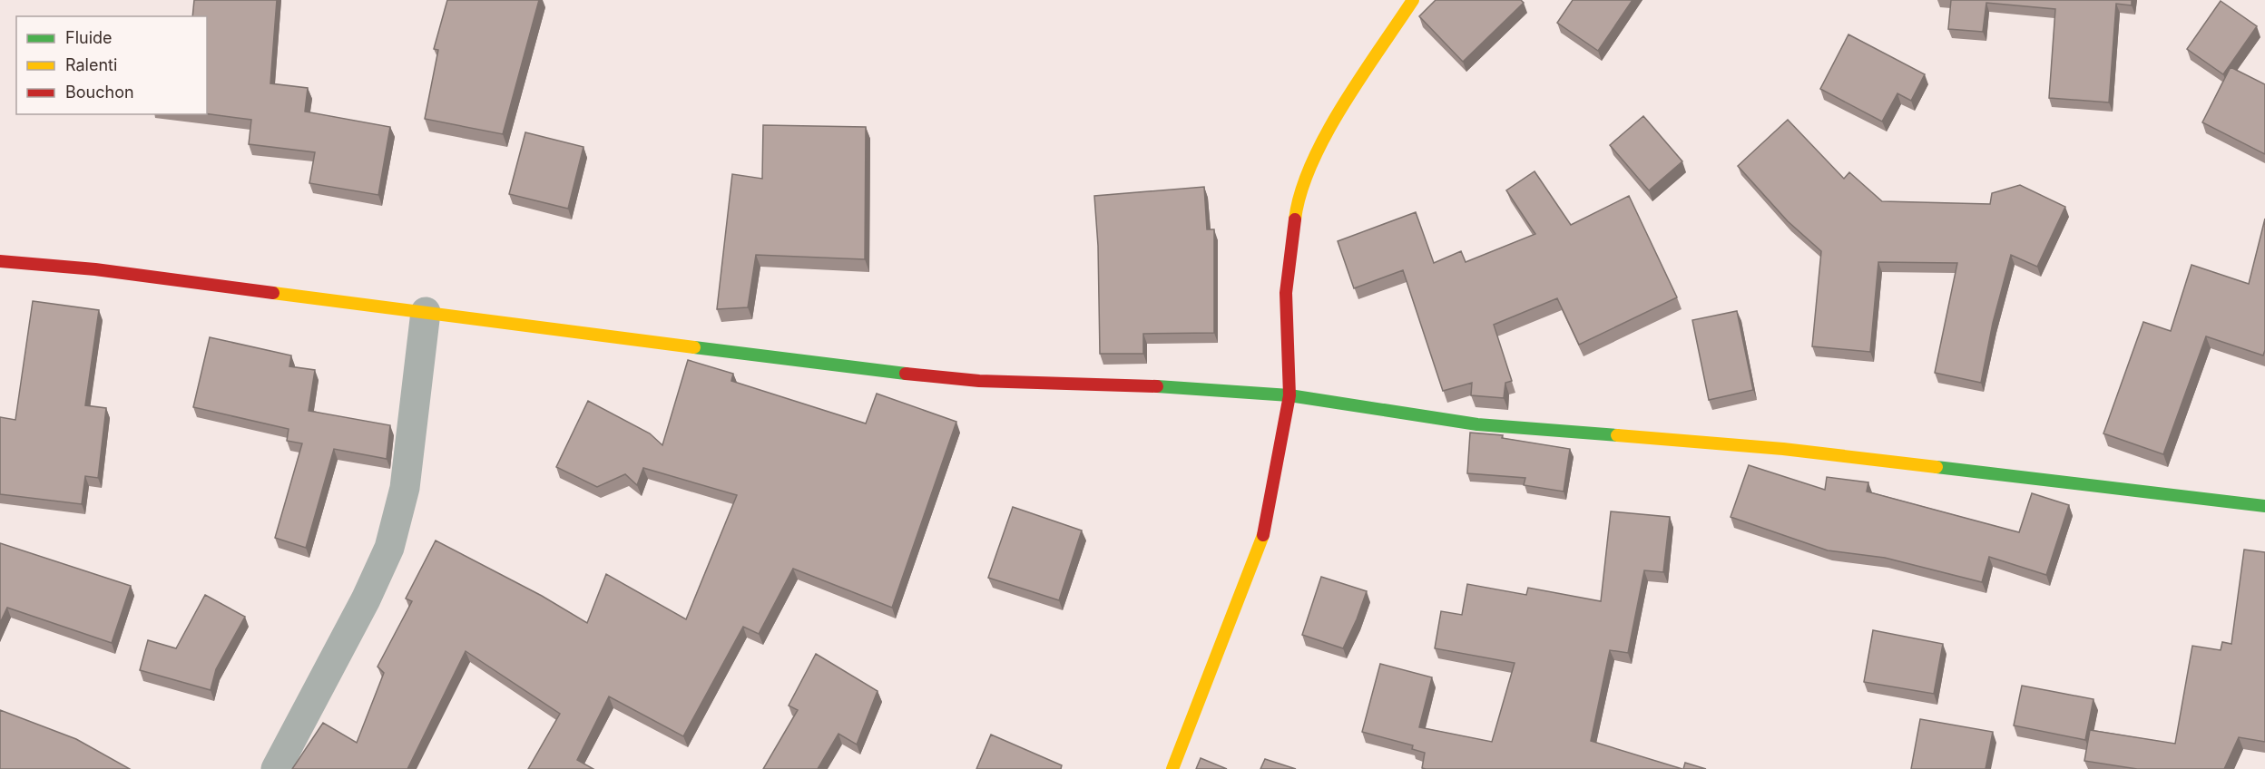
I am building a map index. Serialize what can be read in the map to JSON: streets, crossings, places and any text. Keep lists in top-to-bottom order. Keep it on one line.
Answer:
{"legend":["Fluide","Ralenti","Bouchon"]}
